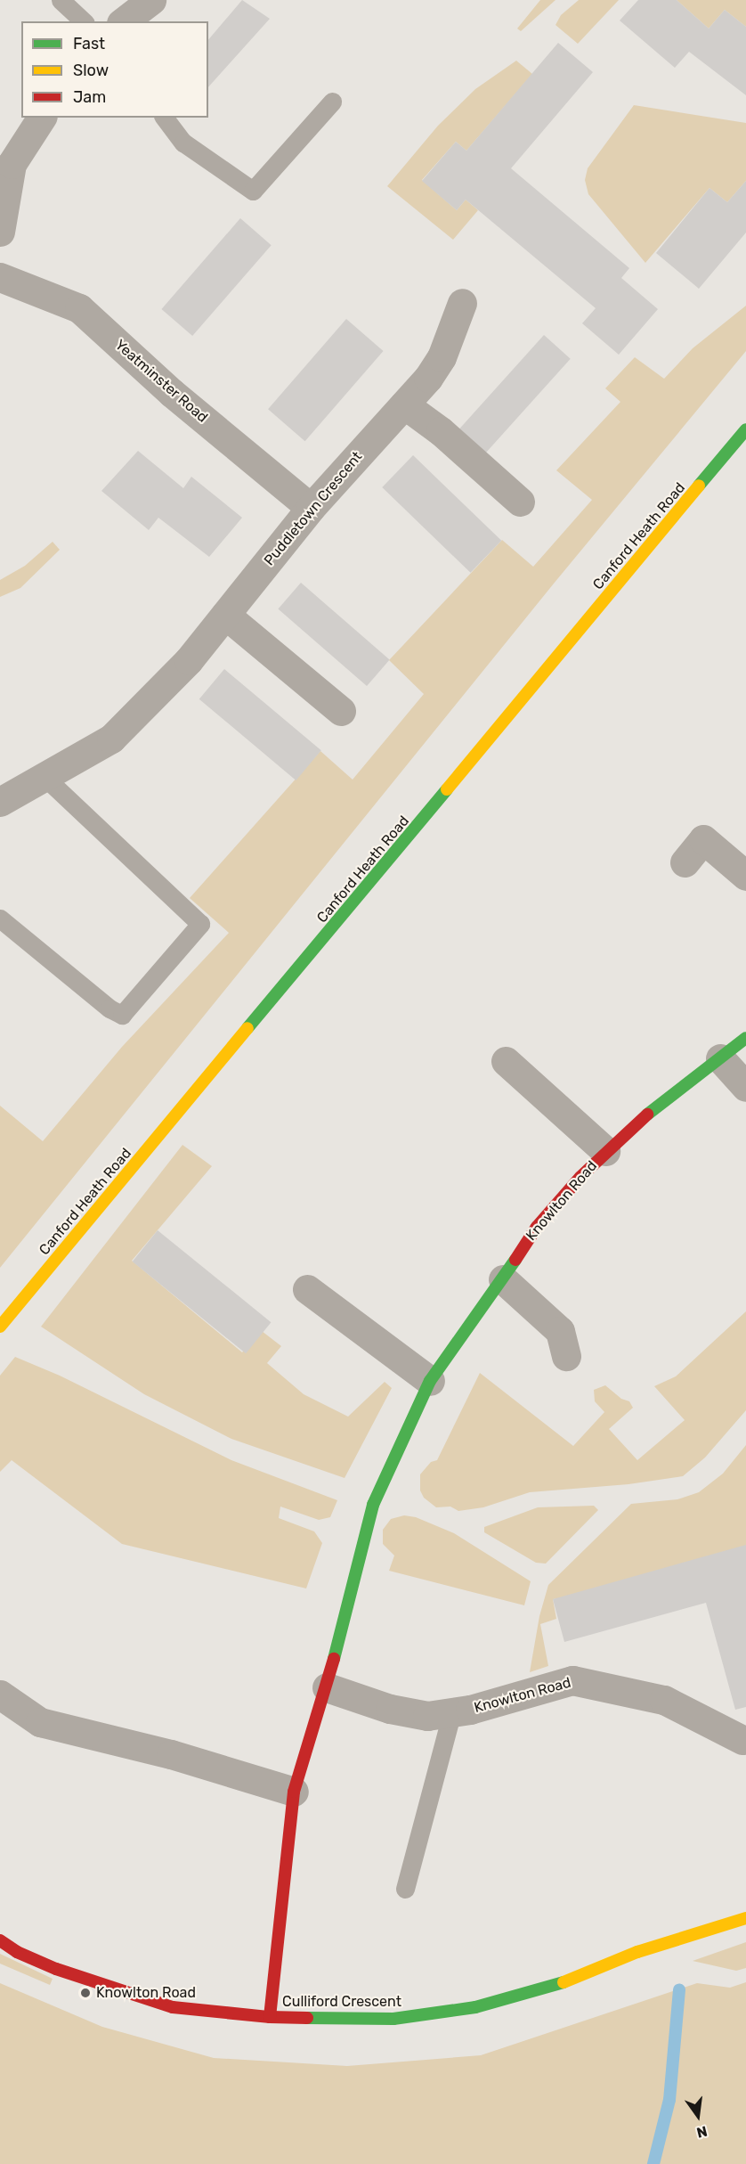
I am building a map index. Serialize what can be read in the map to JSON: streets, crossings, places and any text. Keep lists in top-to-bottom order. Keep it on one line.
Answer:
{"streets":{"street":["Yeatminster Road","Puddletown Crescent","Canford Heath Road","Knowlton Road","Culliford Crescent"]},"crossings":[["Yeatminster Road","Puddletown Crescent"],["Knowlton Road","Culliford Crescent"]],"places":["Knowlton Road"],"legend":["Fast","Slow","Jam"],"north":"bottom"}
